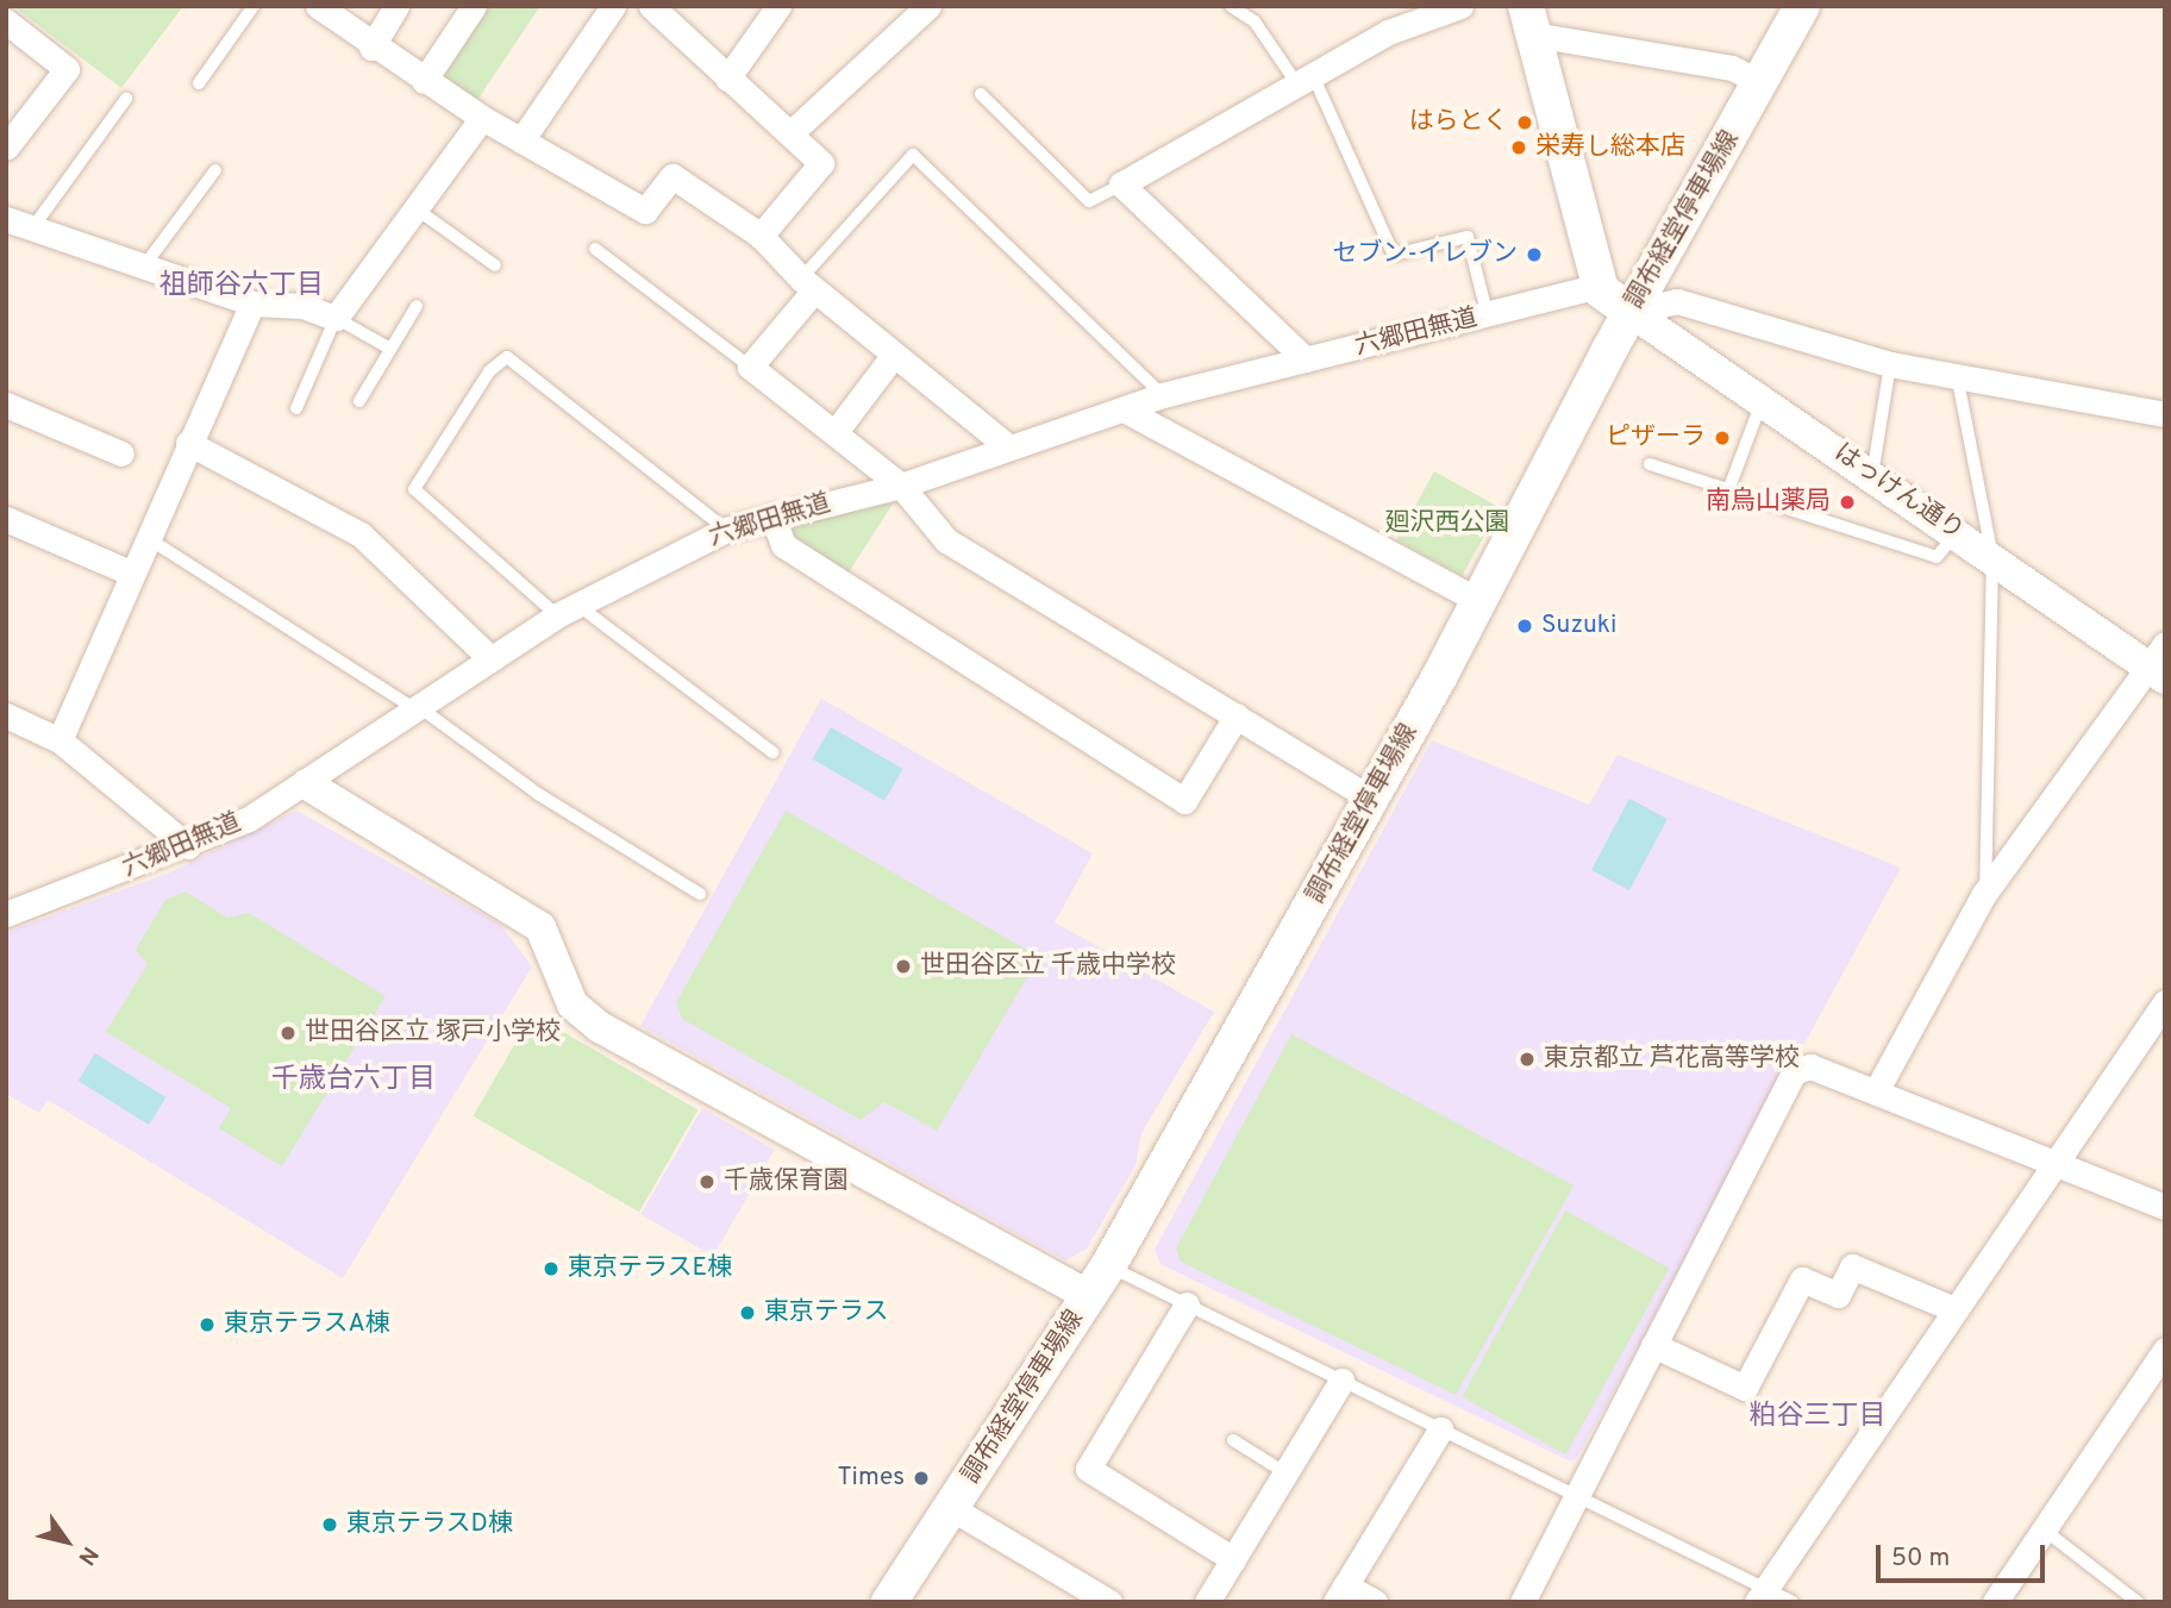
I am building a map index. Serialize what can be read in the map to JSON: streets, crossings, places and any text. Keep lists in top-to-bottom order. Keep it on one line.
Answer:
{"streets":{"main road":["調布経堂停車場線"],"street":["六郷田無道","はっけん通り"]},"crossings":[["調布経堂停車場線","はっけん通り"]],"districts":["祖師谷六丁目","千歳台六丁目","粕谷三丁目"],"parks":["廻沢西公園"],"places":["はらとく","栄寿し総本店","セブン-イレブン","ピザーラ","南烏山薬局","Suzuki","世田谷区立 千歳中学校","世田谷区立 塚戸小学校","東京都立 芦花高等学校","千歳保育園","東京テラスE棟","東京テラス","東京テラスA棟","Times","東京テラスD棟"],"scale_bar":"50 m","north":"bottom right"}
